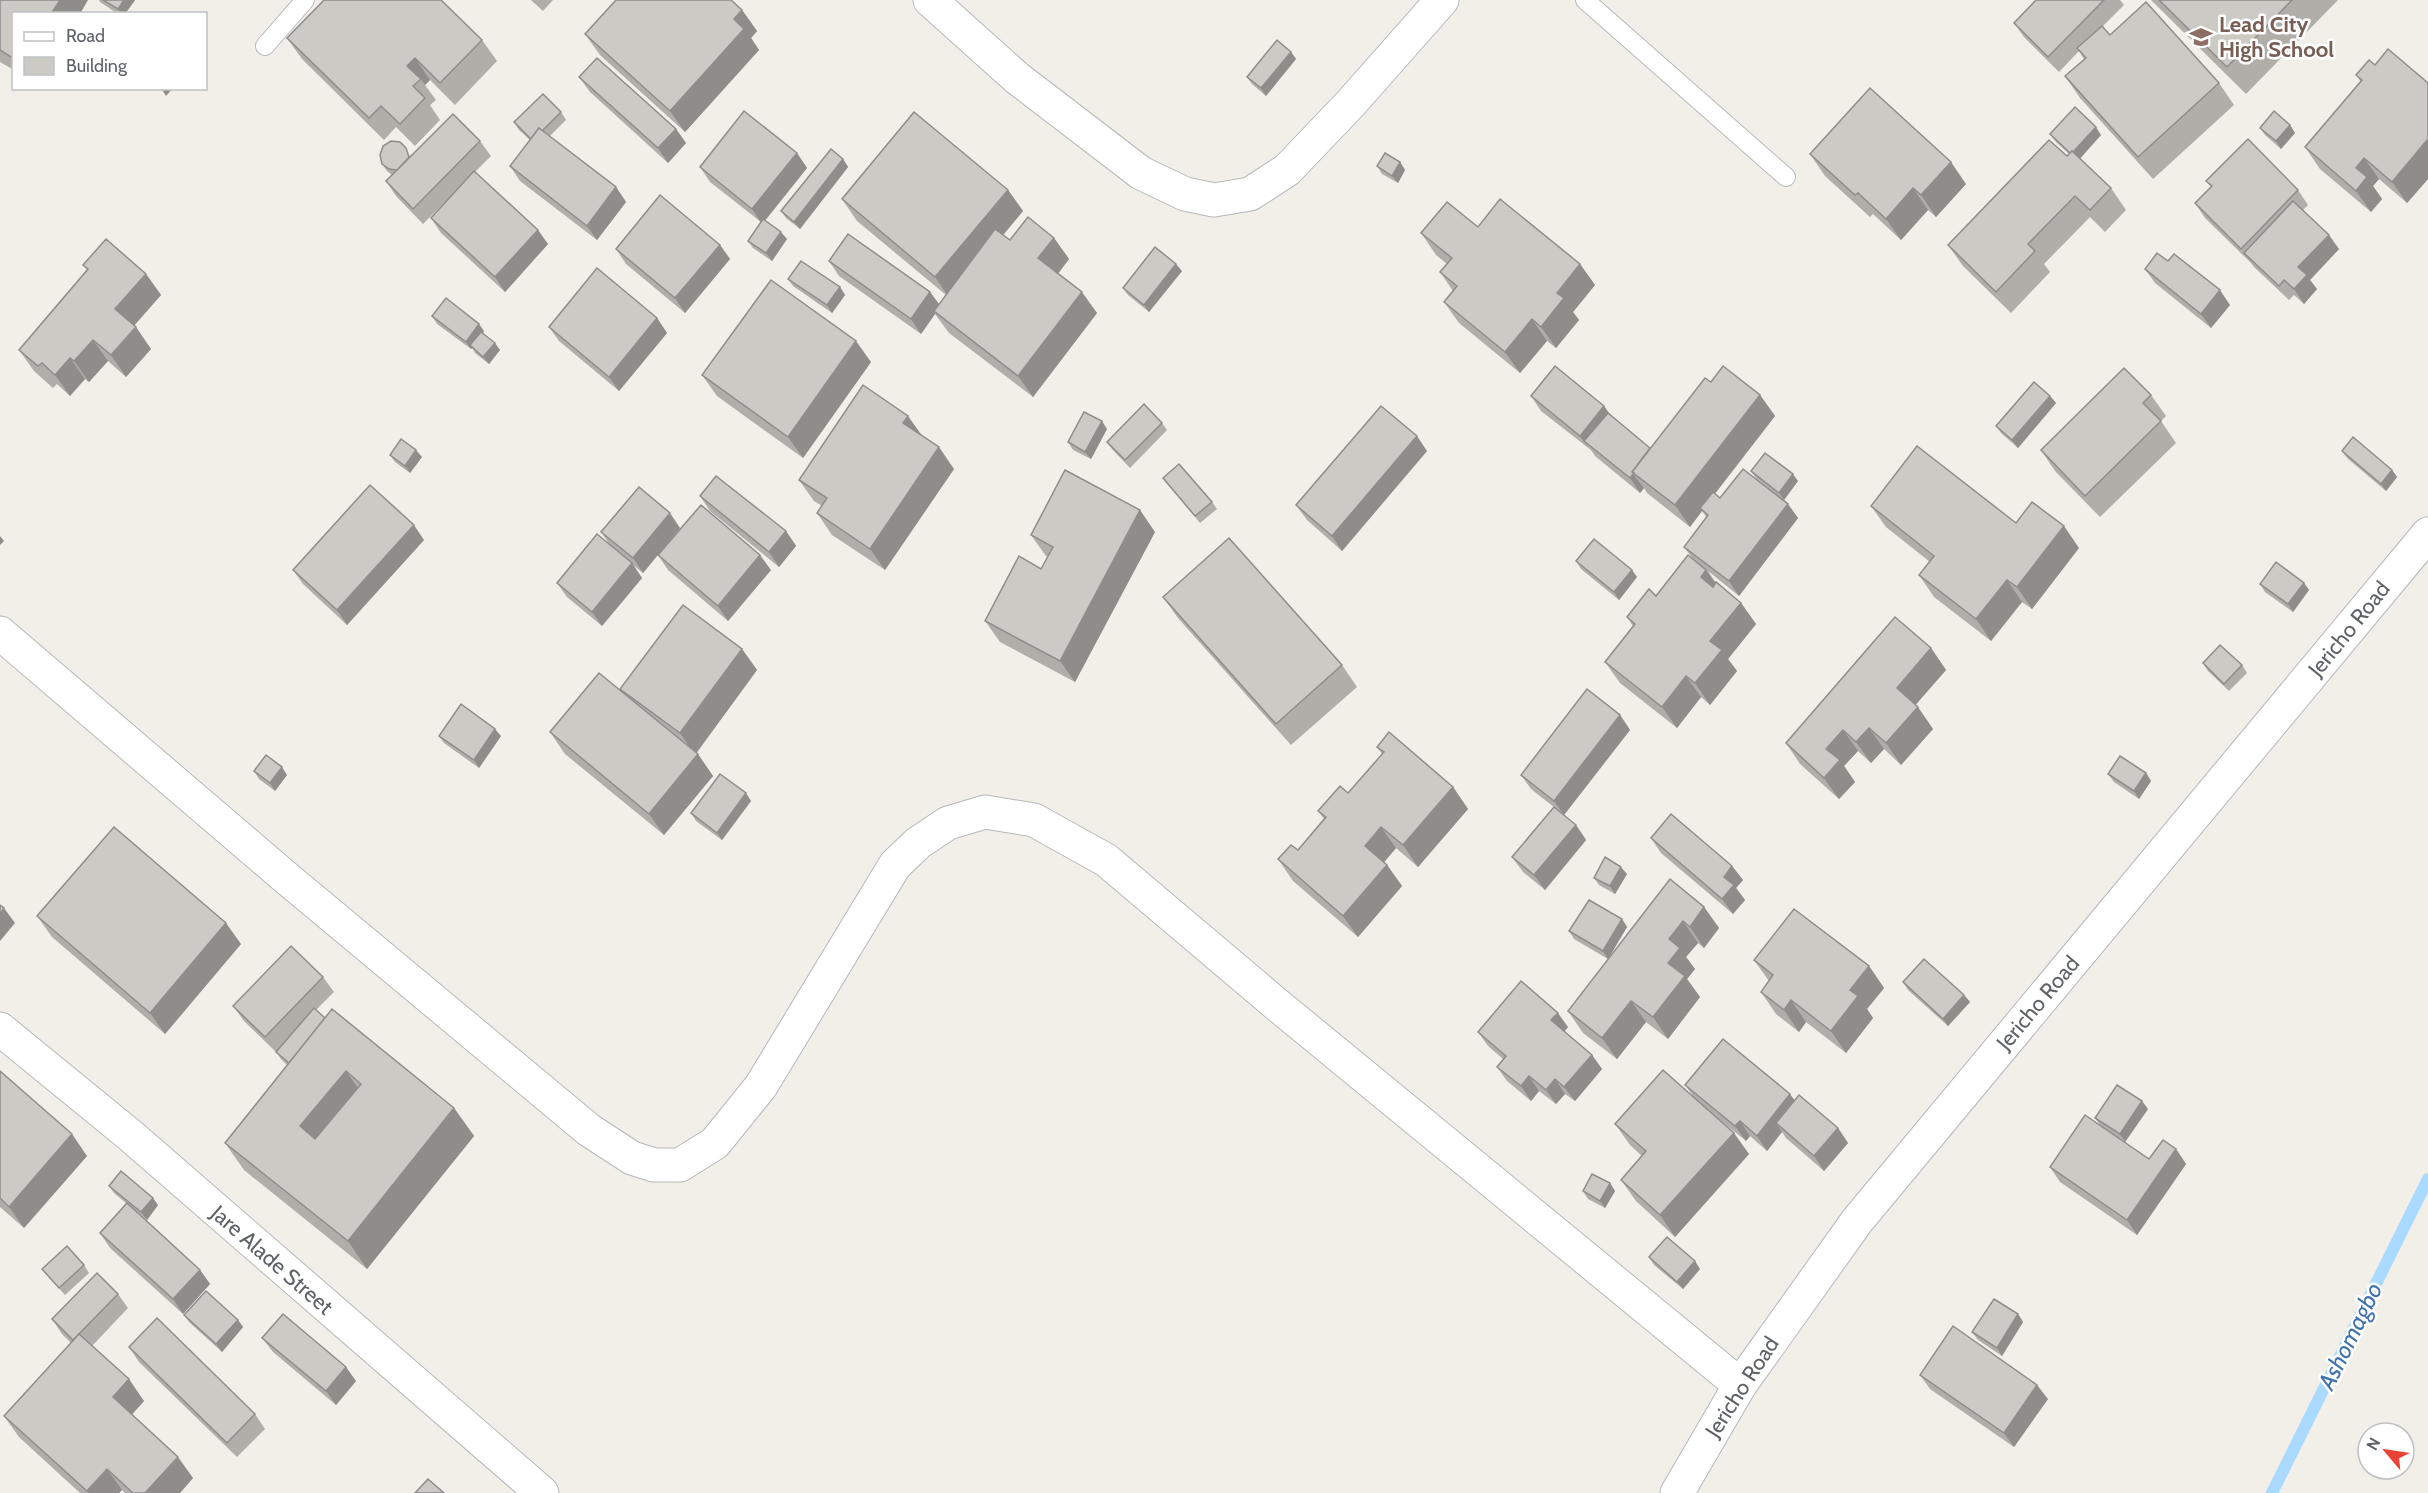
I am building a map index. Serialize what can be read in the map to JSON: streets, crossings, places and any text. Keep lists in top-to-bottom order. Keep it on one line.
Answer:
{"streets":{"street":["Jericho Road","Jare Alade Street"]},"water":["Ashomagbo"],"places":{"school or university":["Lead City High School"]},"legend":["Road","Building"],"north":"top left"}
